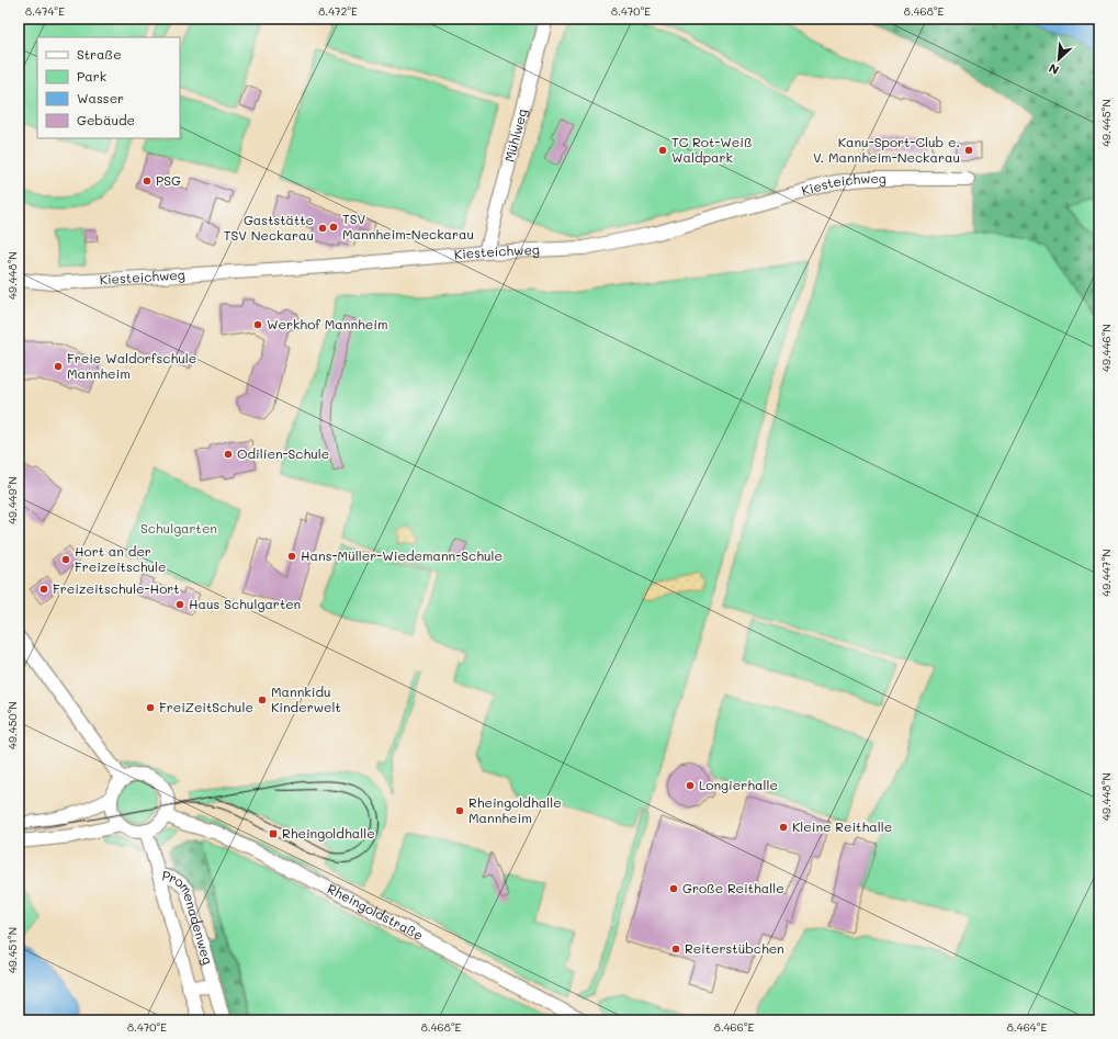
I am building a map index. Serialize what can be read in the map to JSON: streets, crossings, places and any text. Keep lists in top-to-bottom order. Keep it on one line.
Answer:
{"streets":{"street":["Mühlweg","Kiesteichweg","Rheingoldstraße","Promenadenweg"]},"crossings":[["Mühlweg","Kiesteichweg"],["Rheingoldstraße","Promenadenweg"]],"parks":["Schulgarten"],"places":{"other":["TC Rot-Weiß Waldpark","Kanu-Sport-Club e. V. Mannheim-Neckarau","PSG","TSV Mannheim-Neckarau","Gaststätte TSV Neckarau","Werkhof Mannheim","Freie Waldorfschule Mannheim","Odilien-Schule","Hans-Müller-Wiedemann-Schule","Hort an der Freizeitschule","Freizeitschule-Hort","Haus Schulgarten","Mannkidu Kinderwelt","FreiZeitSchule","Longierhalle","Rheingoldhalle Mannheim","Kleine Reithalle","Große Reithalle","Reiterstübchen"],"transit":["Rheingoldhalle"]},"legend":["Straße","Park","Wasser","Gebäude"],"north":"bottom left","coordinates":["8.474°E","8.472°E","8.470°E","8.468°E","49.445°N","49.448°N","49.446°N","49.449°N","49.447°N","49.450°N","49.451°N","8.466°E","8.464°E"]}
